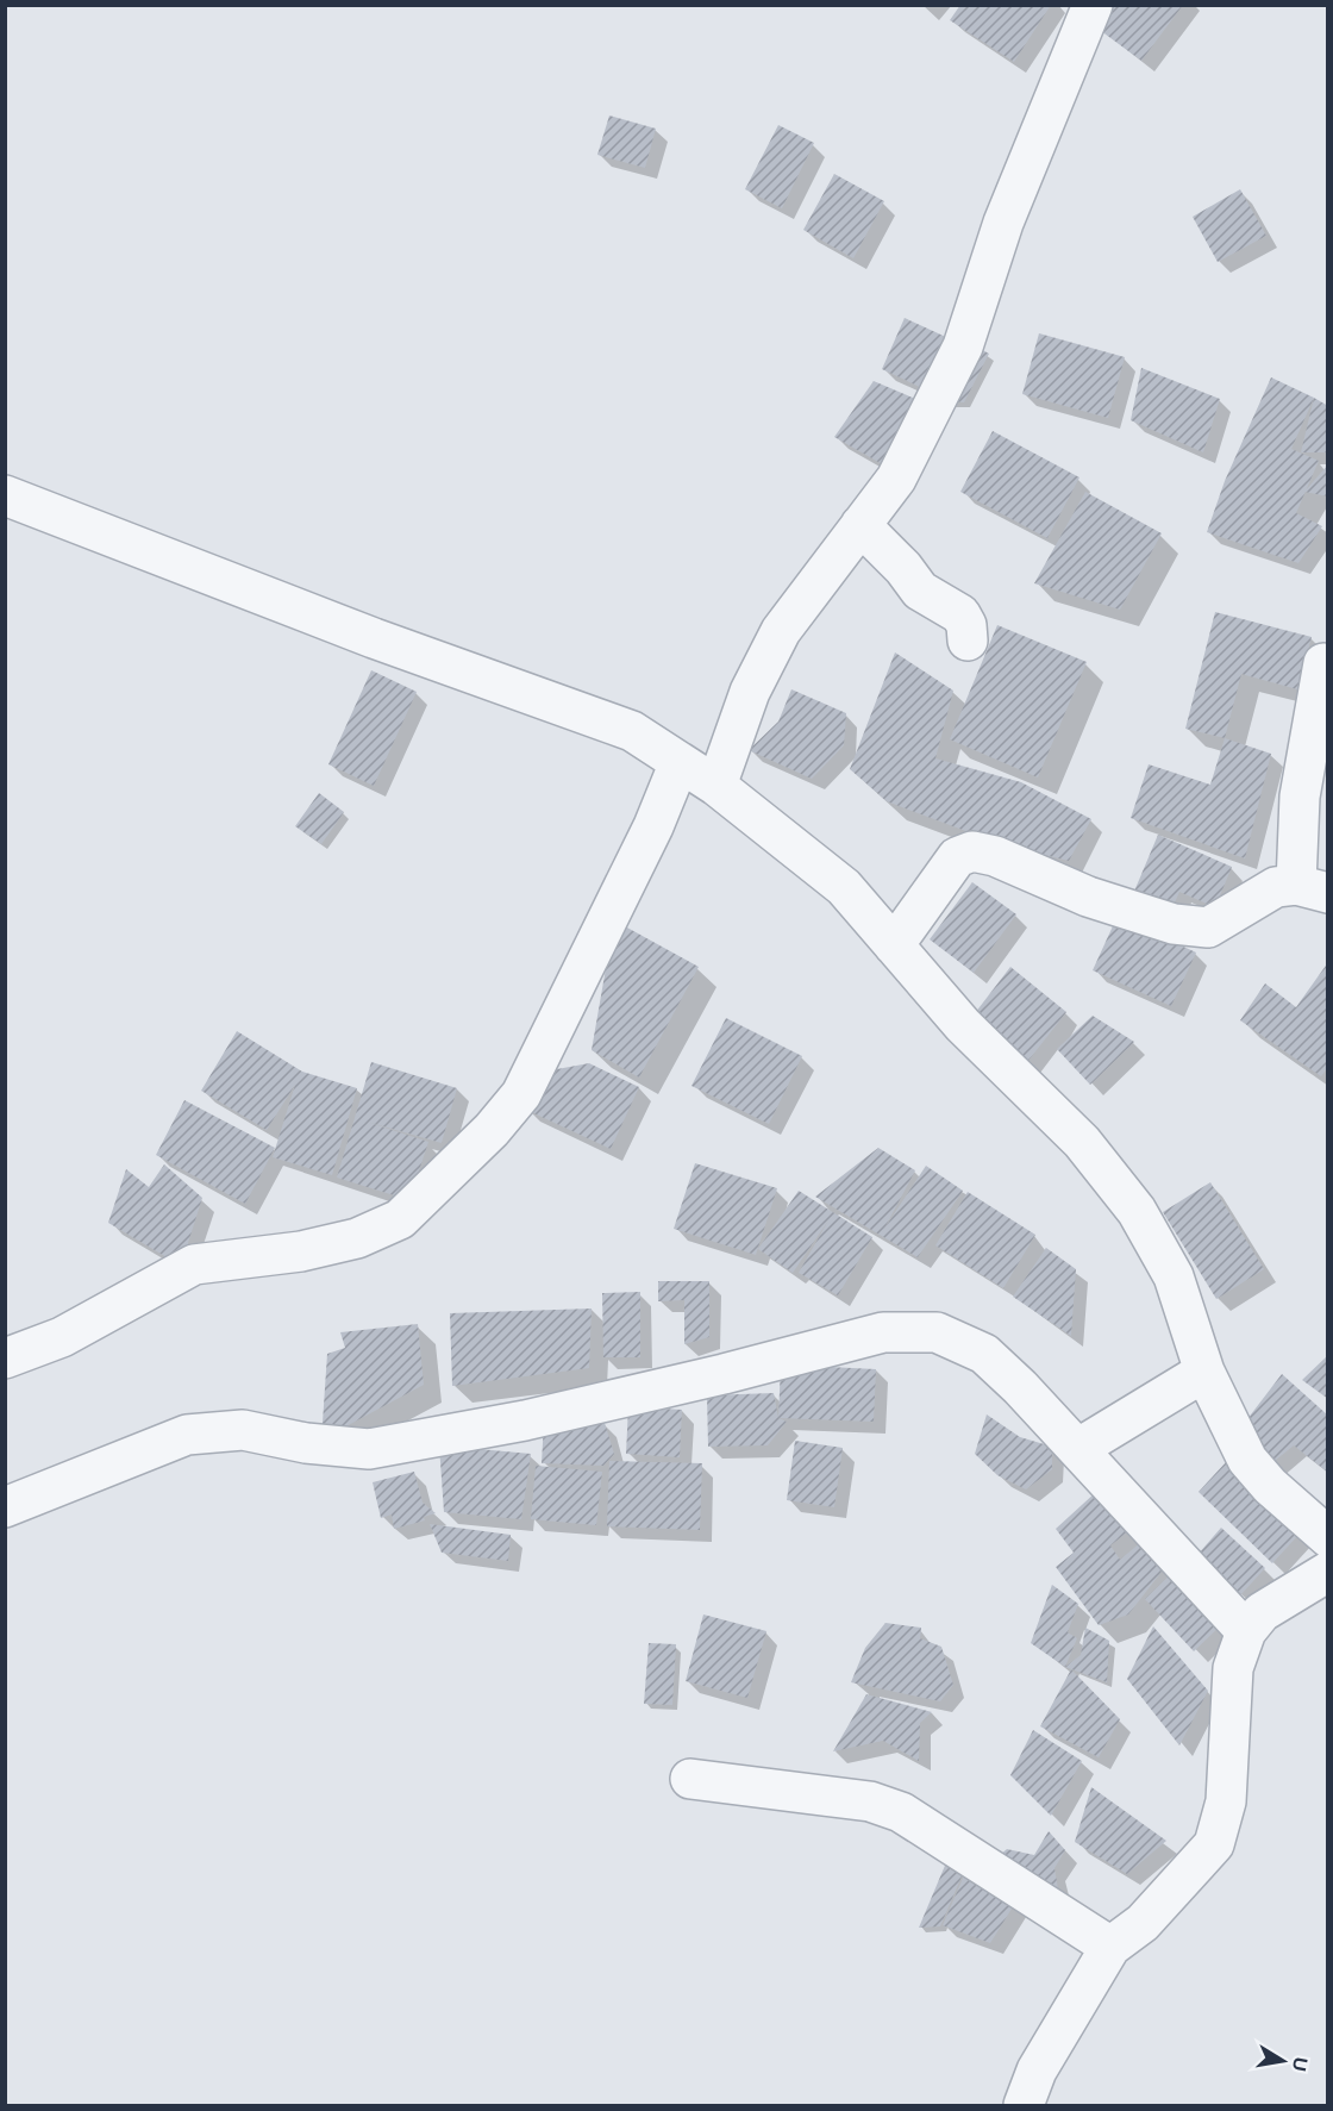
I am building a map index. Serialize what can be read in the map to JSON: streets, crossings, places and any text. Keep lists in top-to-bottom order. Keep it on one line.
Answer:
{"north":"right"}
